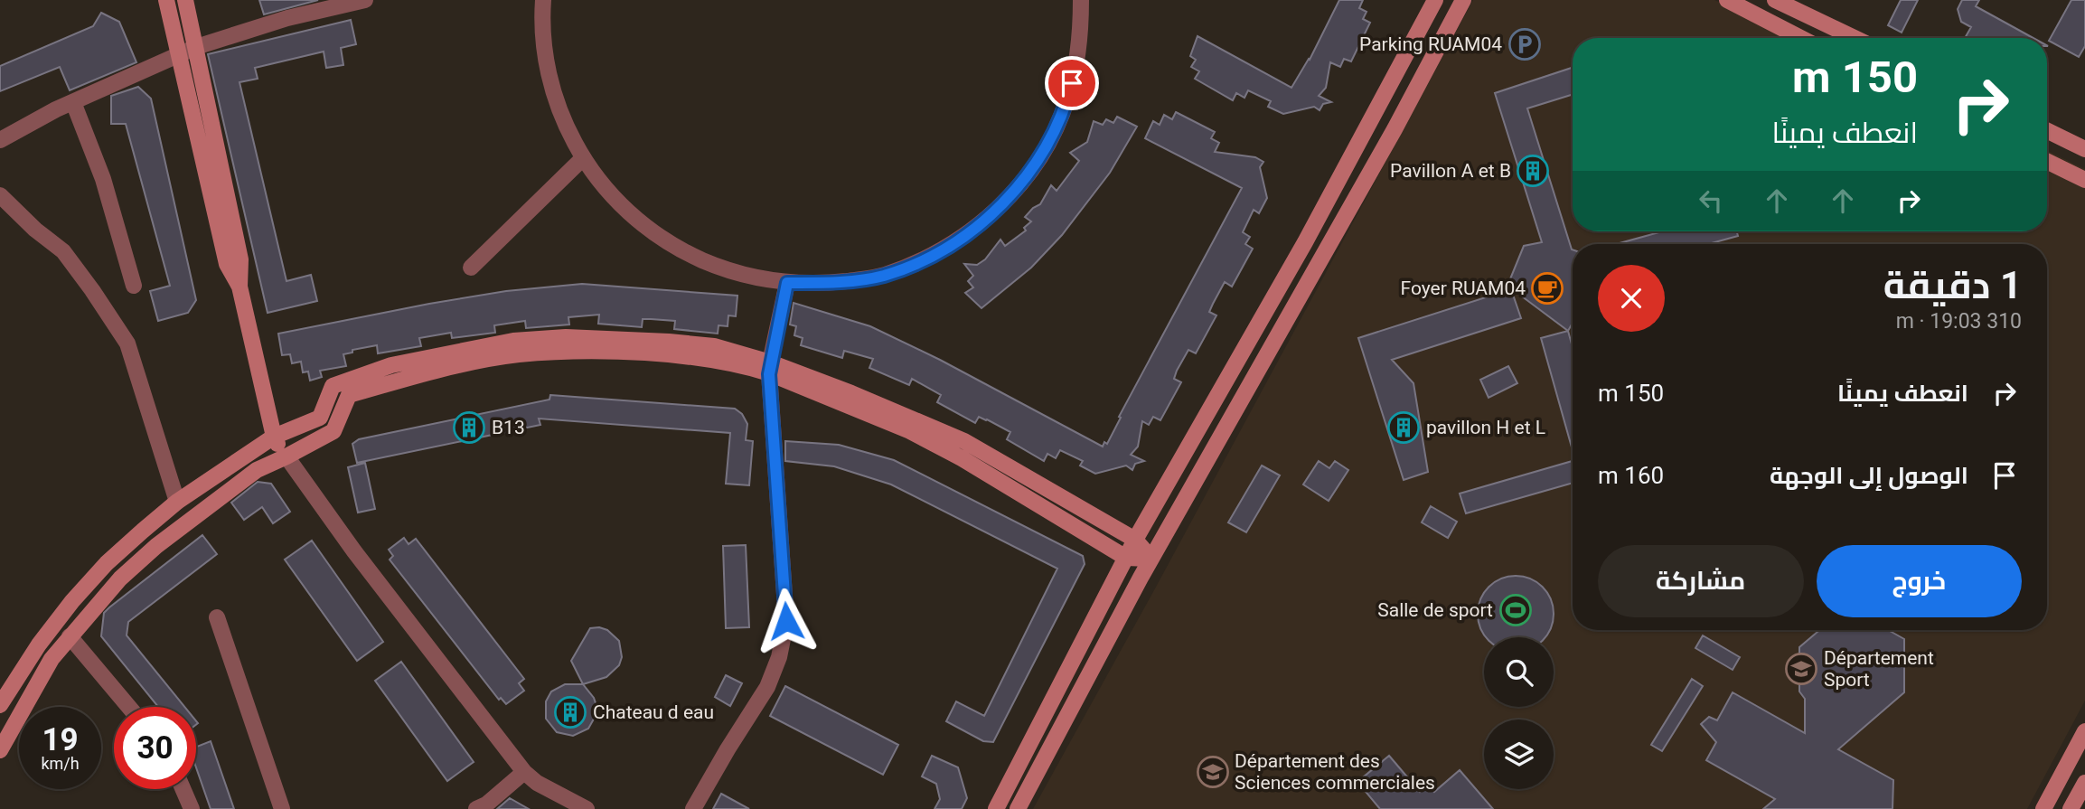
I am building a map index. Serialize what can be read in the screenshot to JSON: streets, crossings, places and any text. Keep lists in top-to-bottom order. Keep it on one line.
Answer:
{"places":{"parking":["Parking RUAM04"],"building":["Pavillon A et B","B13","pavillon H et L","Chateau d eau"],"cafe":["Foyer RUAM04"],"sports":["Salle de sport"],"school or university":["Département Sport","Département des Sciences commerciales"]},"page":{"turn":["150 m","انعطف يمينًا"],"heading":["1 دقيقة","310 m · 19:03"],"list":[{"name":"انعطف يمينًا","value":"150 m"},{"name":"الوصول إلى الوجهة","value":"160 m"}],"buttons":["خروج","مشاركة"],"speed":"19 km/h","limit":"30"}}
